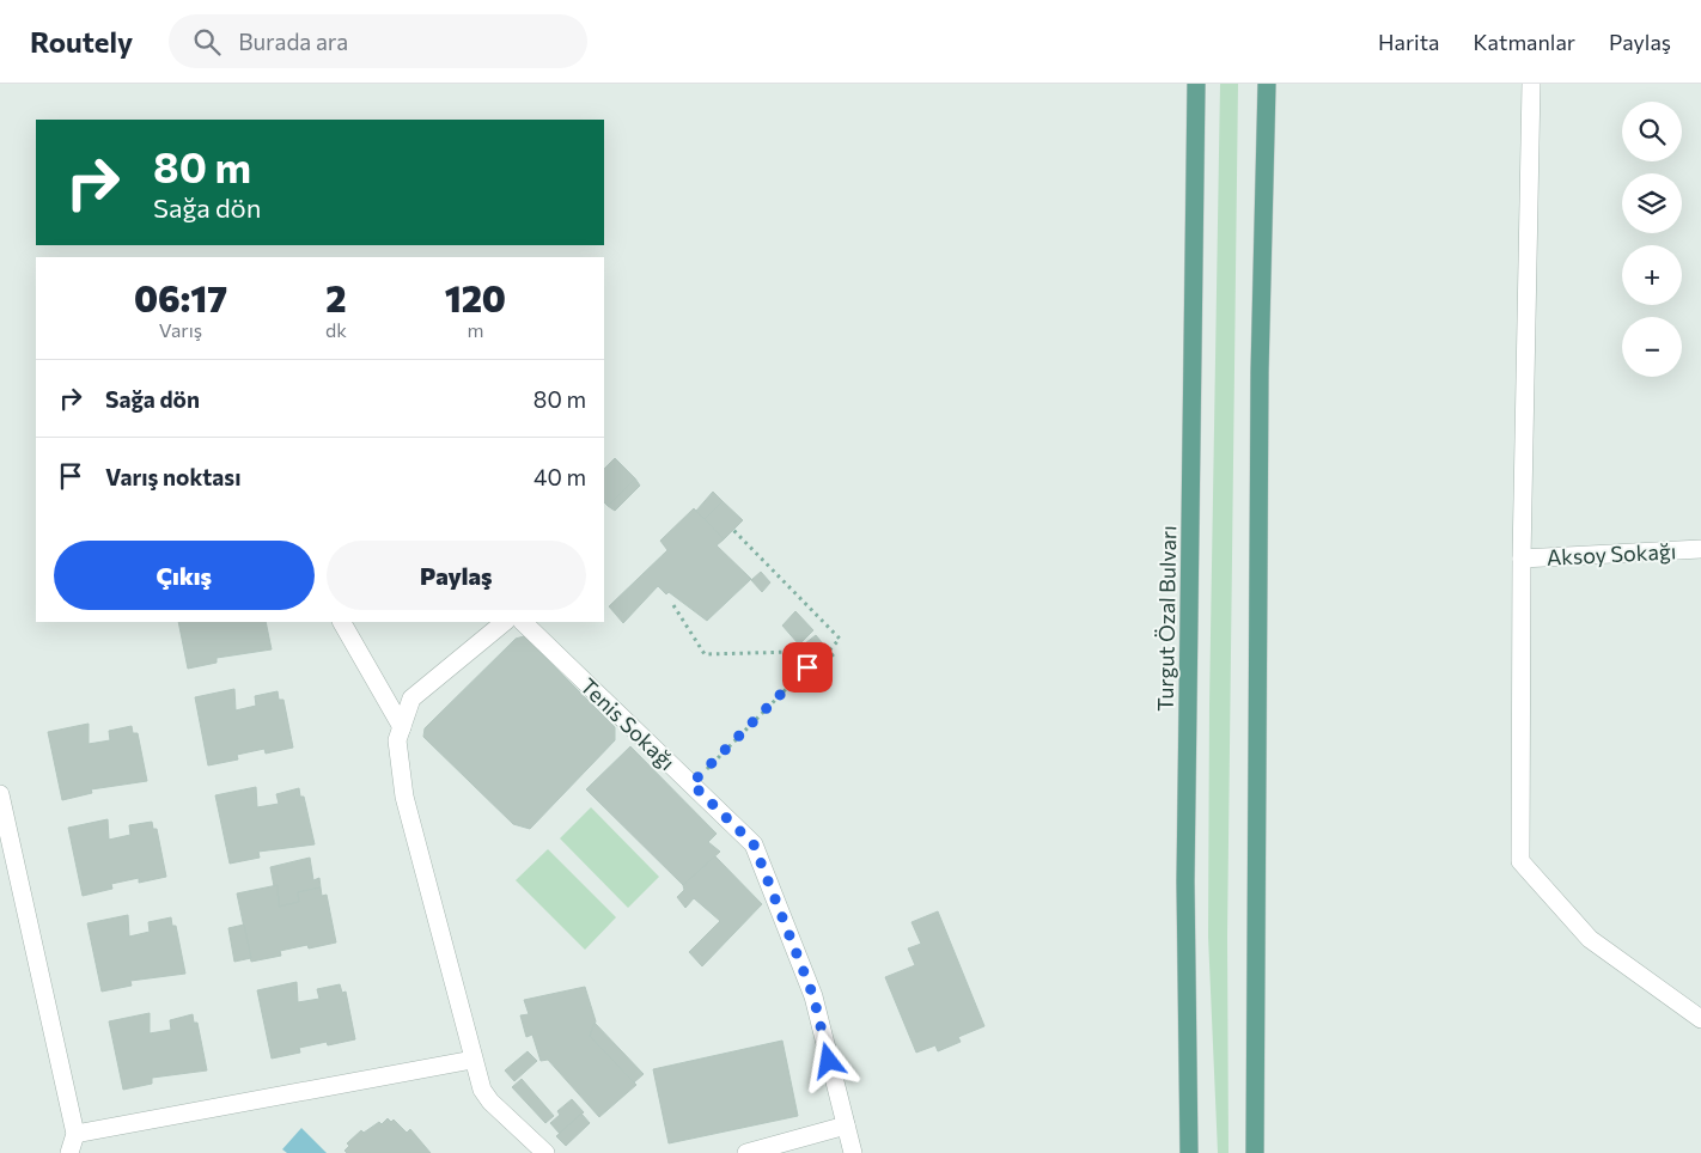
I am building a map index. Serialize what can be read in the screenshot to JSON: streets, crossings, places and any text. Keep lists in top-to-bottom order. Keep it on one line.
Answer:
{"streets":{"main road":["Turgut Özal Bulvarı"],"street":["Aksoy Sokağı","Tenis Sokağı"]},"page":{"header":"Routely","search":"Burada ara","nav":["Harita","Katmanlar","Paylaş"],"map_buttons":["+","−"],"turn":["80 m","Sağa dön"],"eta":["06:17","Varış","2","dk","120","m"],"list":[{"name":"Sağa dön","value":"80 m"},{"name":"Varış noktası","value":"40 m"}],"buttons":["Çıkış","Paylaş"]}}
